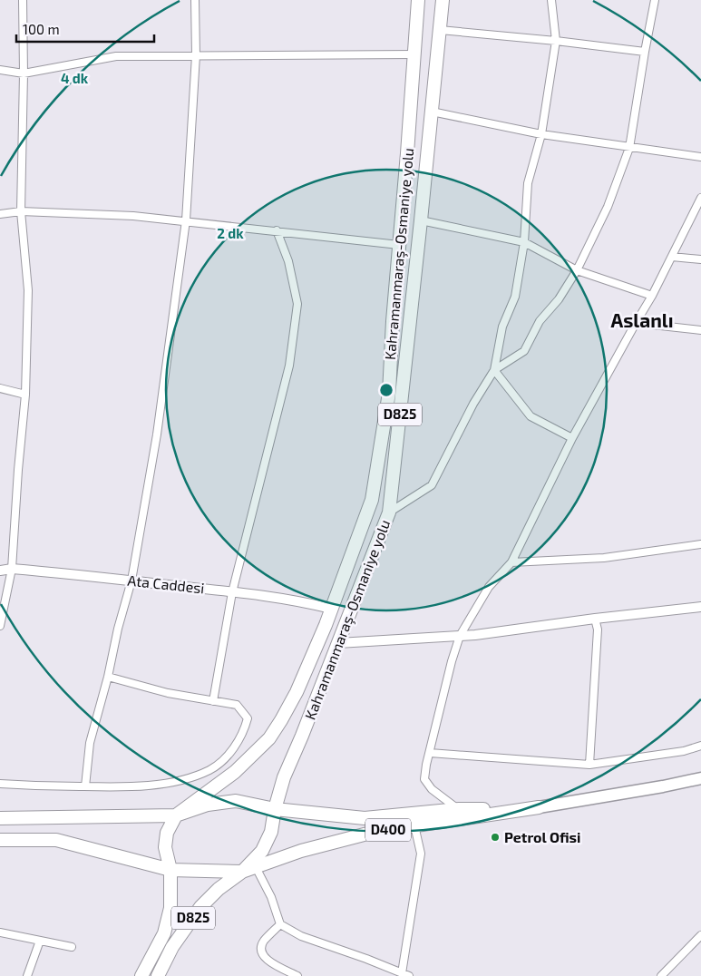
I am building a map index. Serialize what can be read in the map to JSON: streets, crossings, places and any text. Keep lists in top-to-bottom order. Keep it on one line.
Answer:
{"streets":{"highway":["Kahramanmaraş-Osmaniye yolu","D825","D400"],"street":["Ata Caddesi"]},"crossings":[["Kahramanmaraş-Osmaniye yolu","Ata Caddesi"],["Kahramanmaraş-Osmaniye yolu","D400"]],"districts":["Aslanlı"],"places":["Petrol Ofisi"],"scale_bar":"100 m","rings":["4 dk","2 dk"]}
